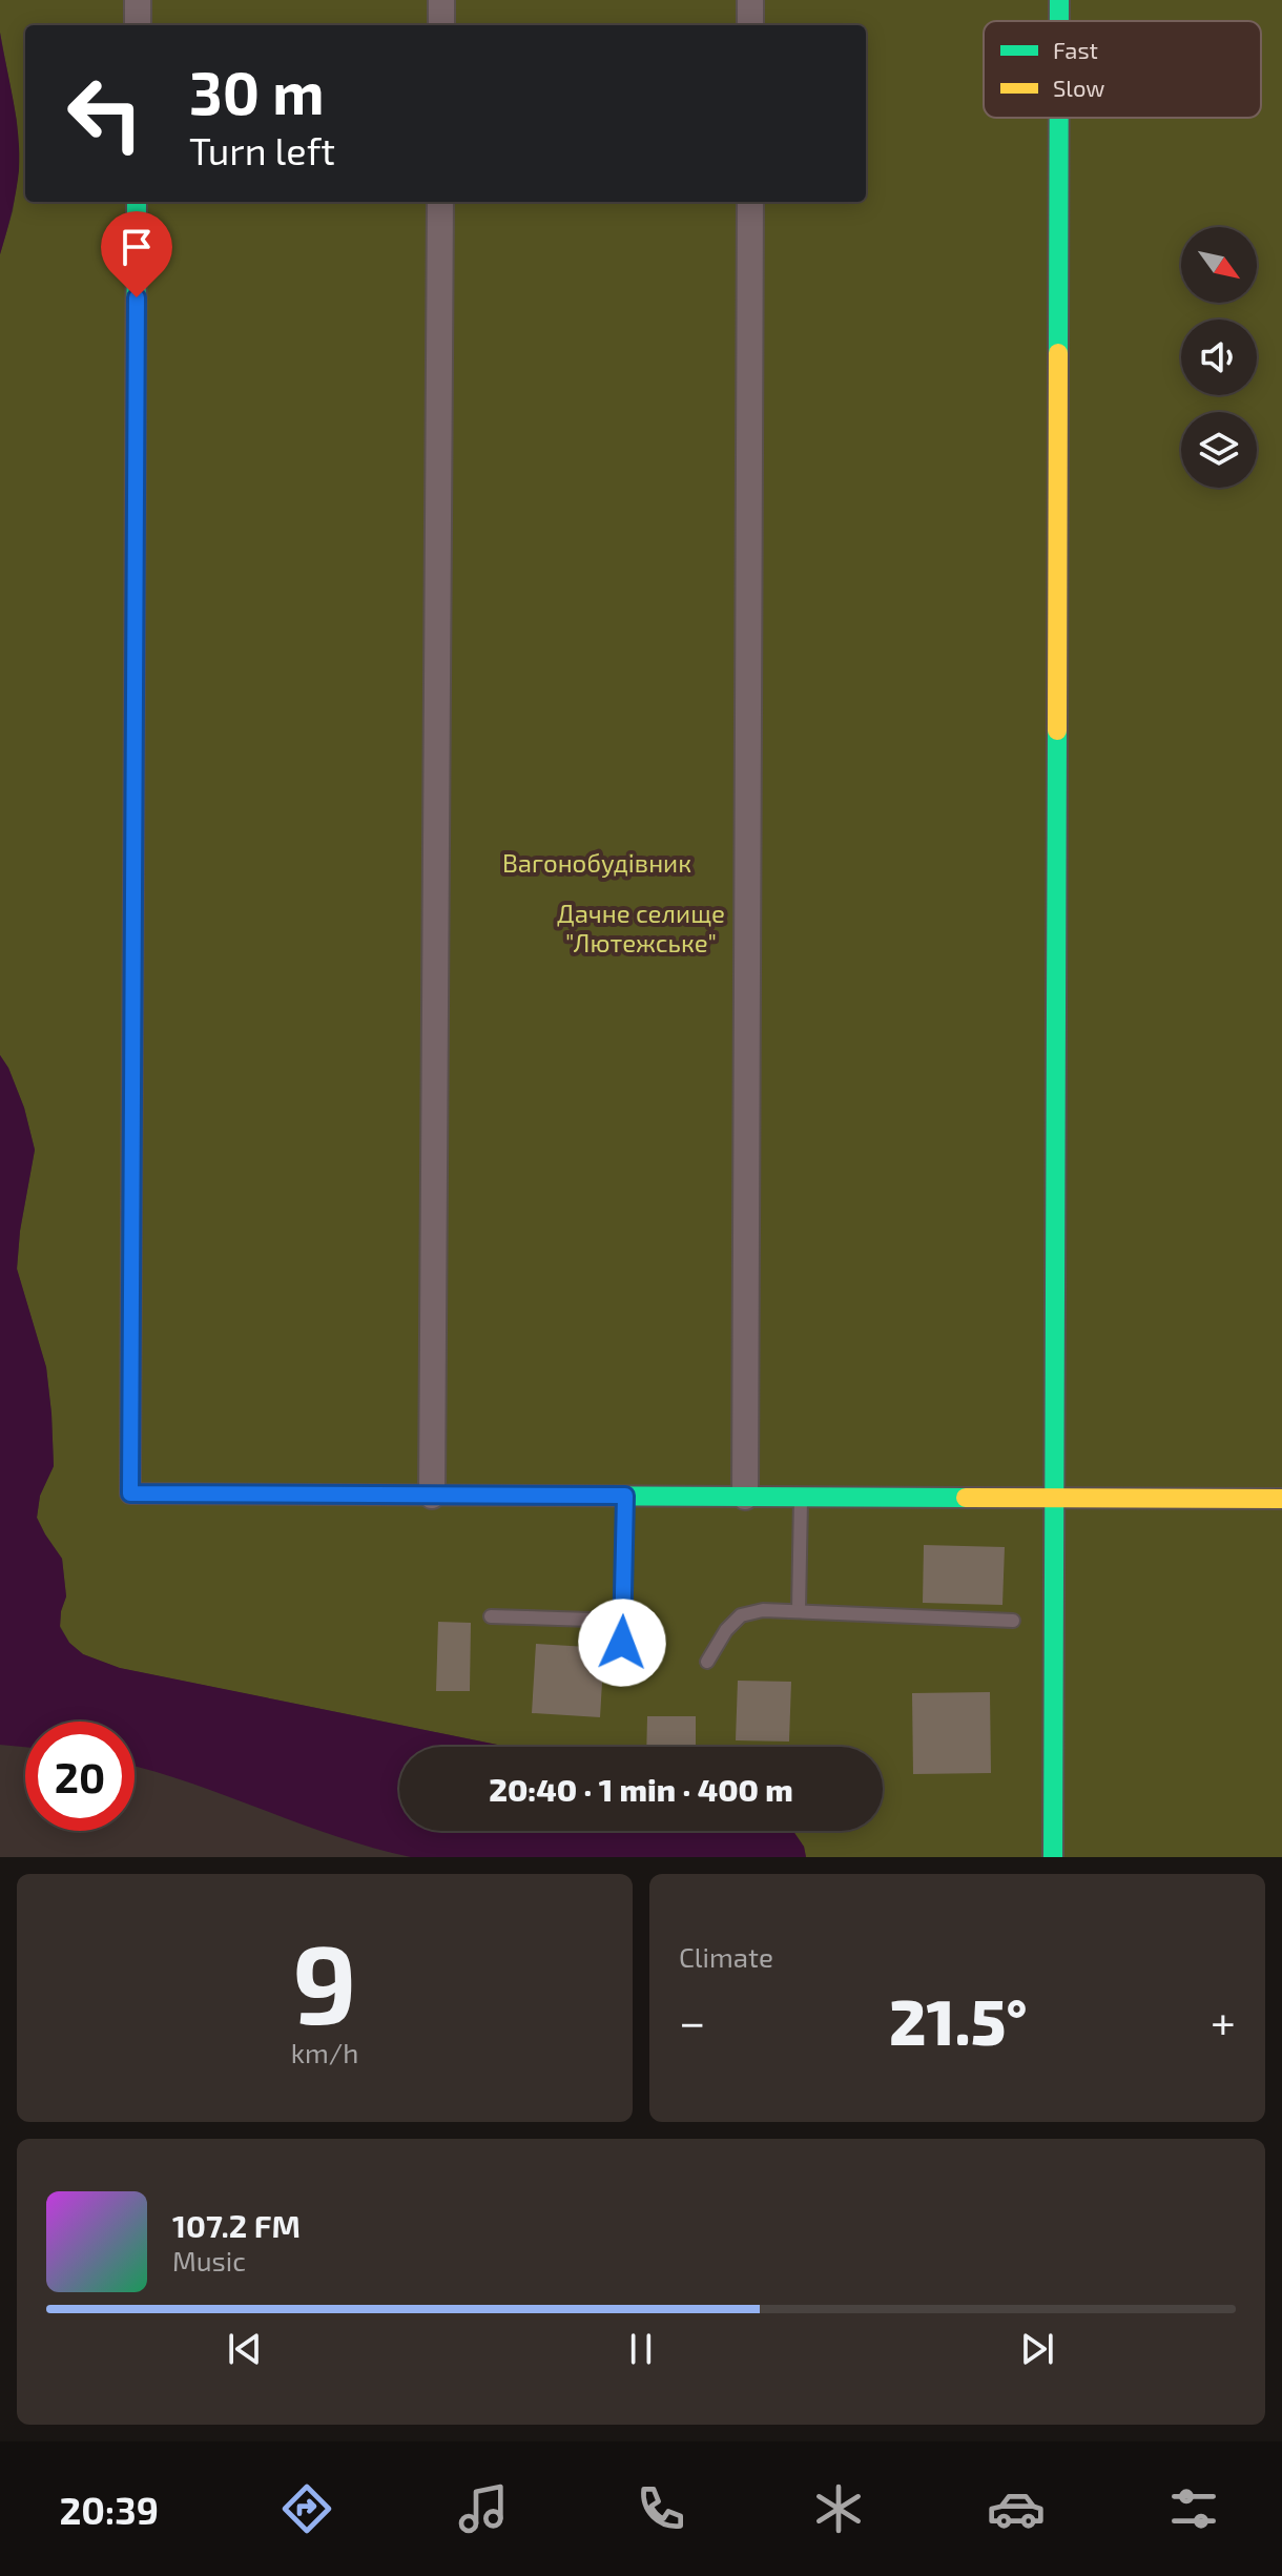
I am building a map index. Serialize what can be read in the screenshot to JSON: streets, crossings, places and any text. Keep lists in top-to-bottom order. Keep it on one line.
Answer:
{"parks":["Вагонобудівник","Дачне селище \"Лютежське\""],"legend":["Fast","Slow"],"north":"bottom right","page":{"turn":["30 m","Turn left"],"limit":"20","trip":"20:40 · 1 min · 400 m","tile":[["9","km/h"],"Climate"],"heat":["−","21.5°","+"],"song":["107.2 FM","Music"],"tabs":"20:39"}}
